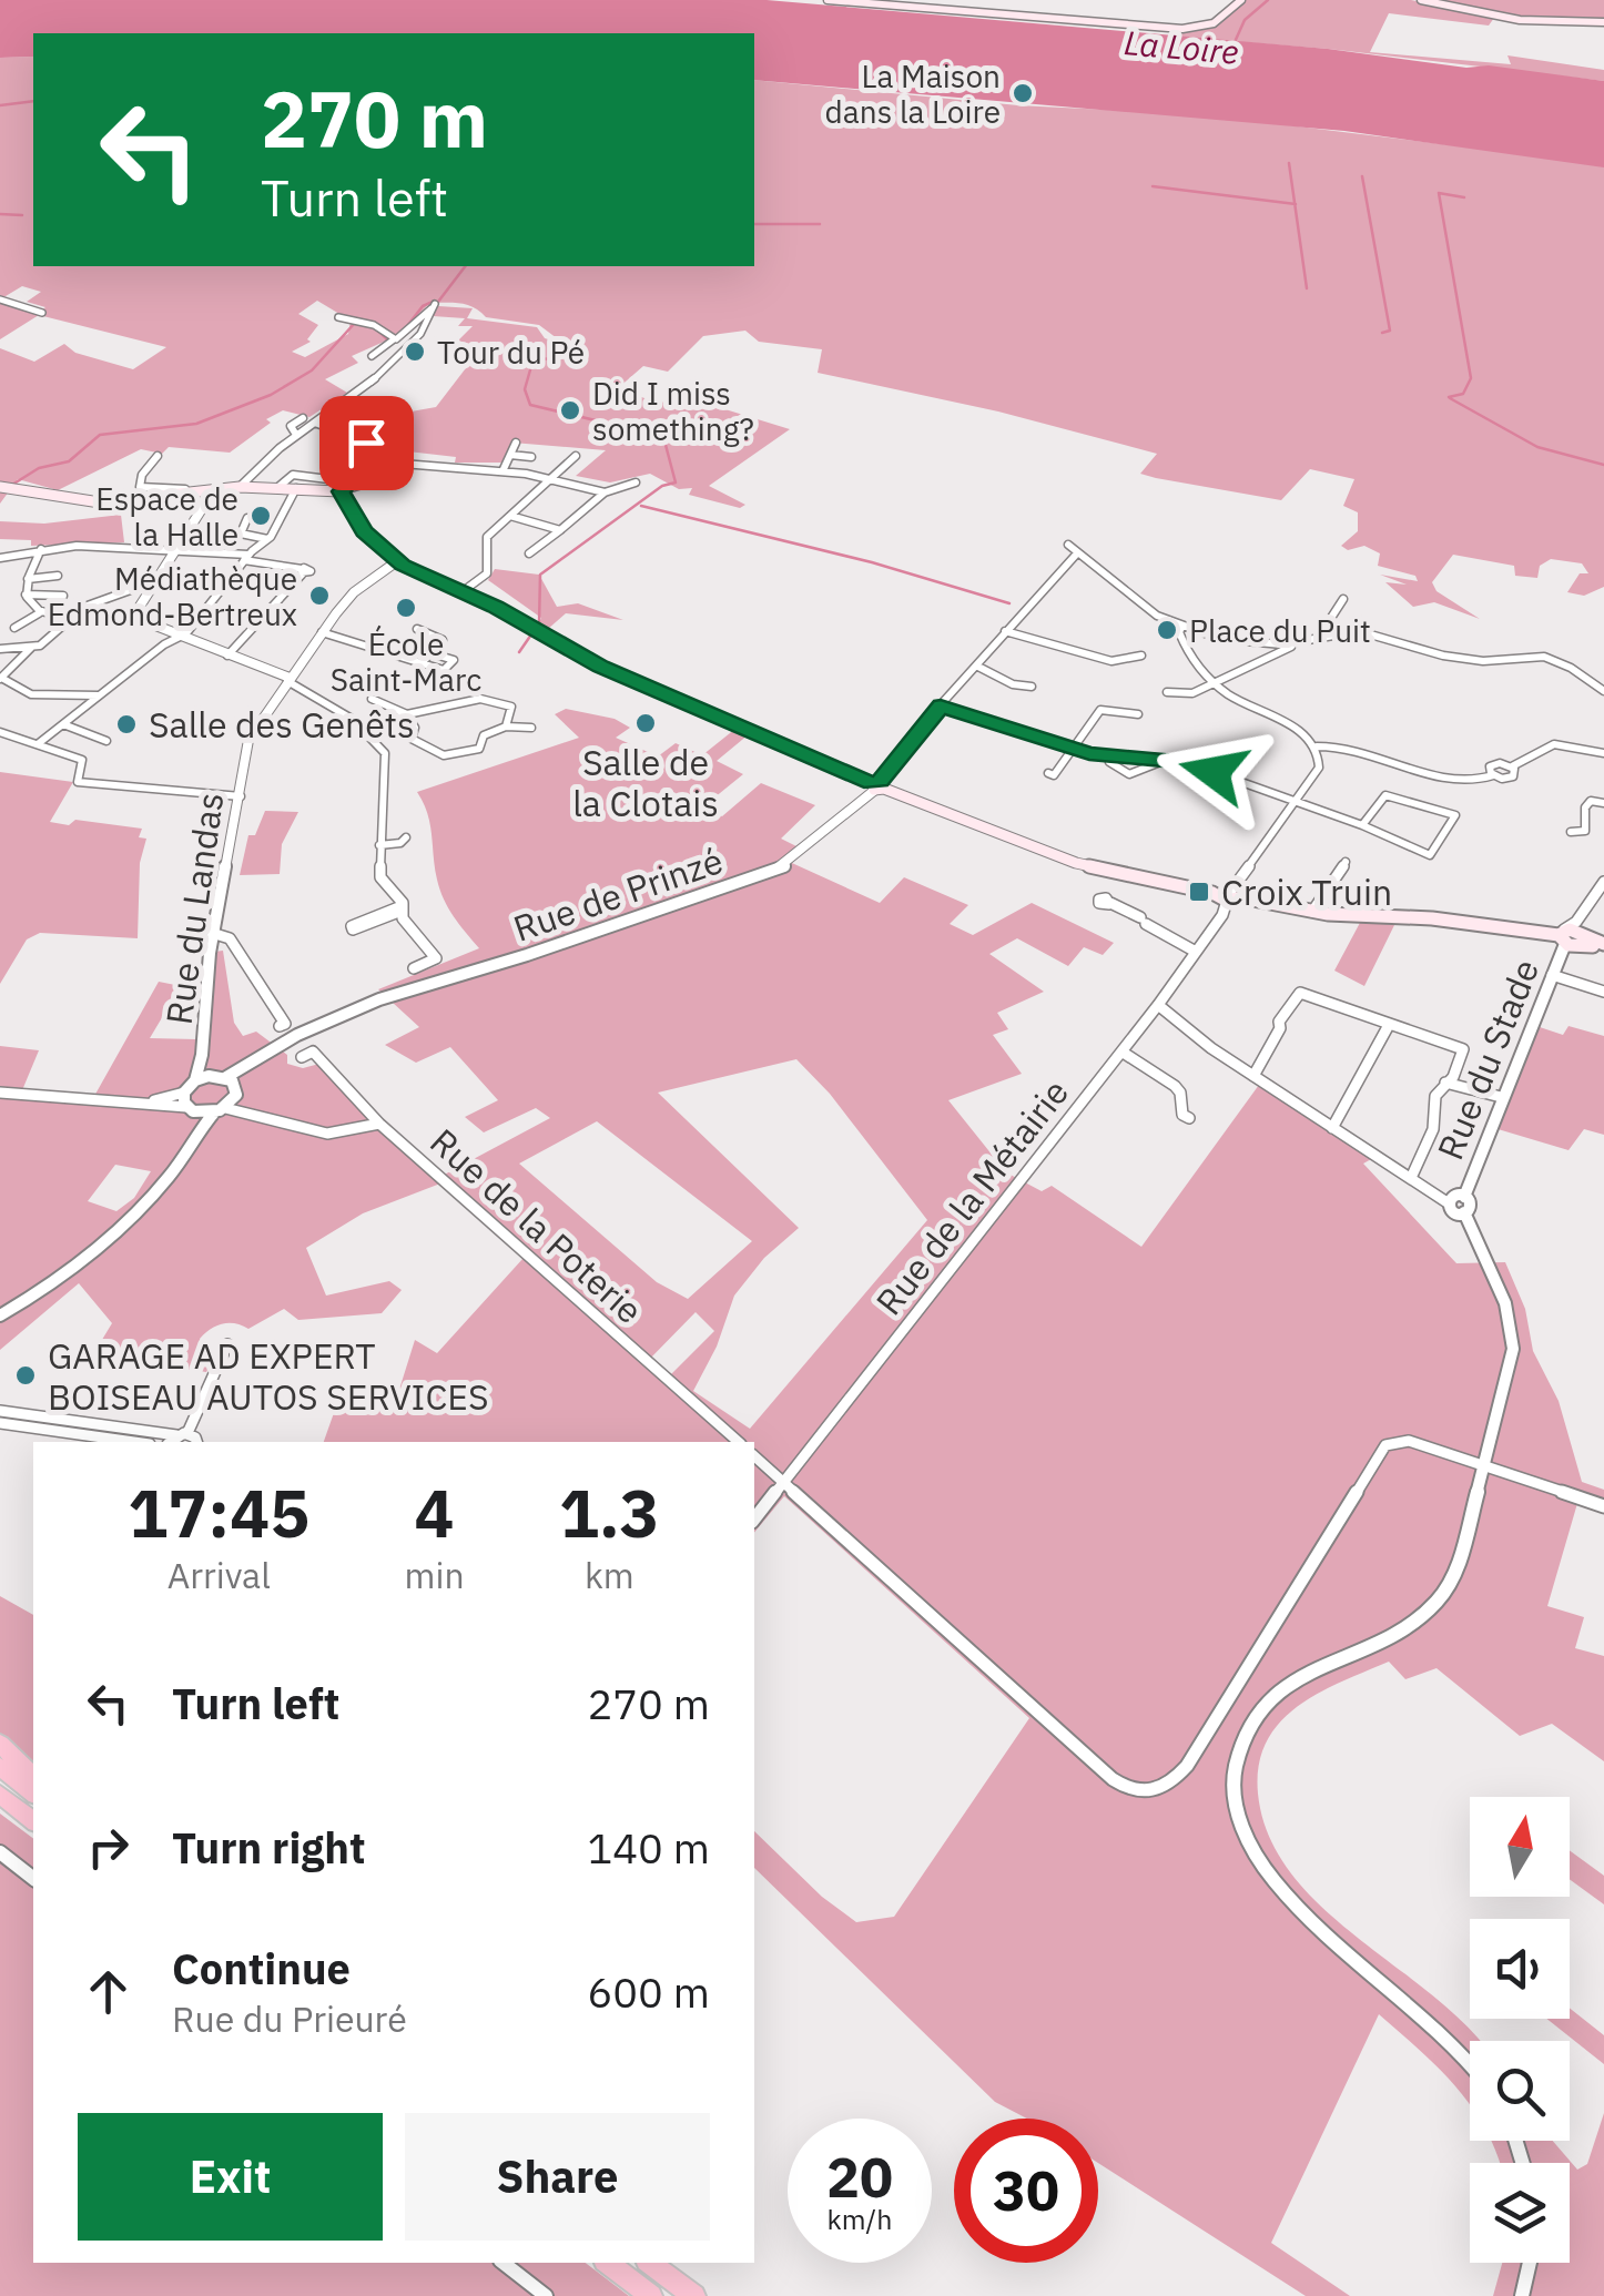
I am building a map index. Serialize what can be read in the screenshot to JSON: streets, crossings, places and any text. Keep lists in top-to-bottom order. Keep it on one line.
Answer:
{"streets":{"street":["Rue de Prinzé","Rue du Landas","Rue du Stade","Rue de la Métairie","Rue de la Poterie"]},"crossings":[["Rue de Prinzé","Rue du Landas"]],"water":["La Loire"],"places":{"other":["La Maison dans la Loire","Tour du Pé","Did I miss something?","Espace de la Halle","Médiathèque Edmond-Bertreux","École Saint-Marc","Place du Puit","Salle de la Clotais","Salle des Genêts","GARAGE AD EXPERT BOISEAU AUTOS SERVICES"],"transit":["Croix Truin"]},"north":"top","page":{"turn":["270 m","Turn left"],"eta":["17:45","Arrival","4","min","1.3","km"],"list":[{"name":"Turn left","value":"270 m"},{"name":"Turn right","value":"140 m"},{"name":"Continue","note":"Rue du Prieuré","value":"600 m"}],"buttons":["Exit","Share"],"speed":"20 km/h","limit":"30"}}
